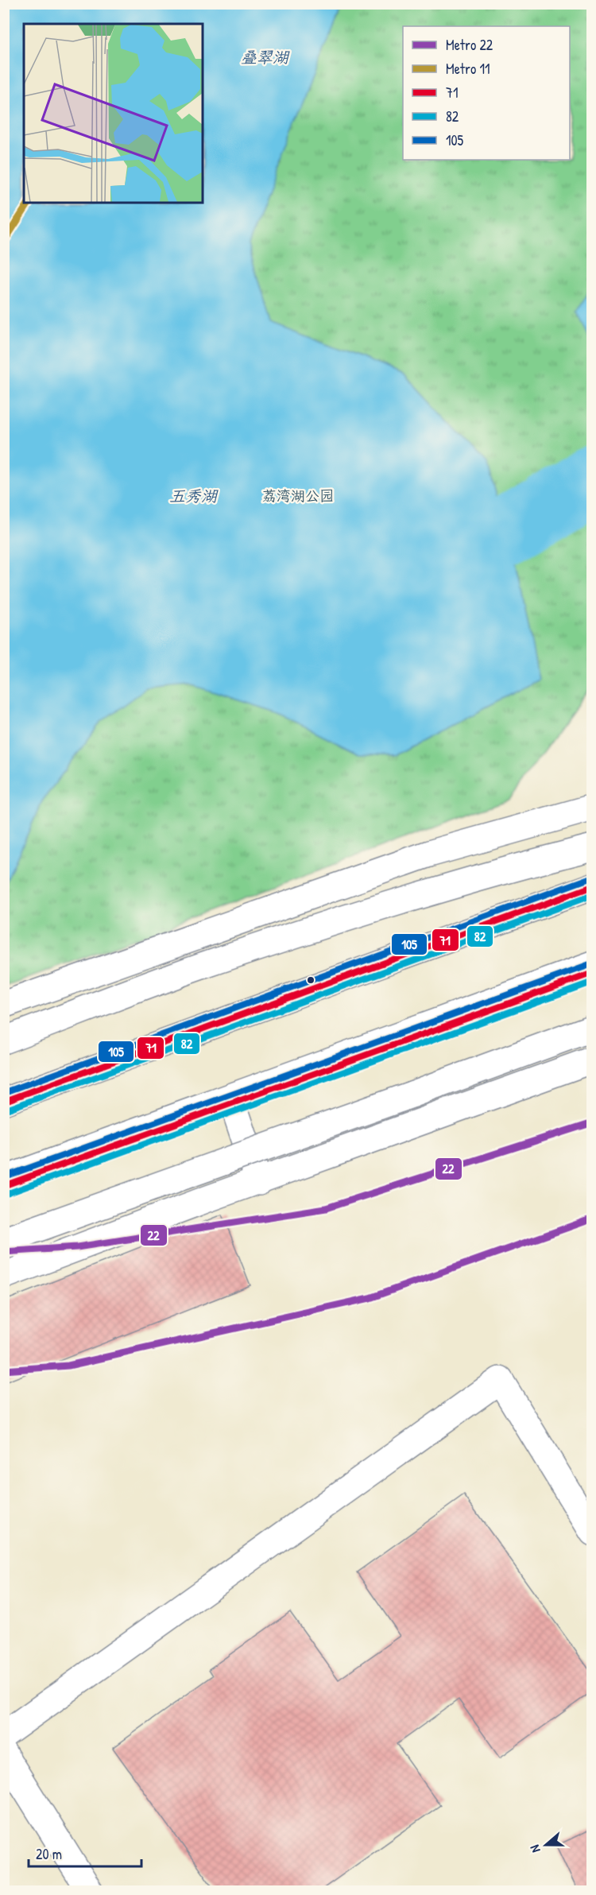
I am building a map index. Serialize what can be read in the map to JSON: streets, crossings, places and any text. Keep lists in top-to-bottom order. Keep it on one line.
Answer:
{"water":["叠翠湖","五秀湖"],"parks":["荔湾湖公园"],"lines":["metro line 11","transit line 105","transit line 71","transit line 82","metro line 22"],"legend":["Metro 22","Metro 11","71","82","105"],"scale_bar":"20 m","north":"left"}
